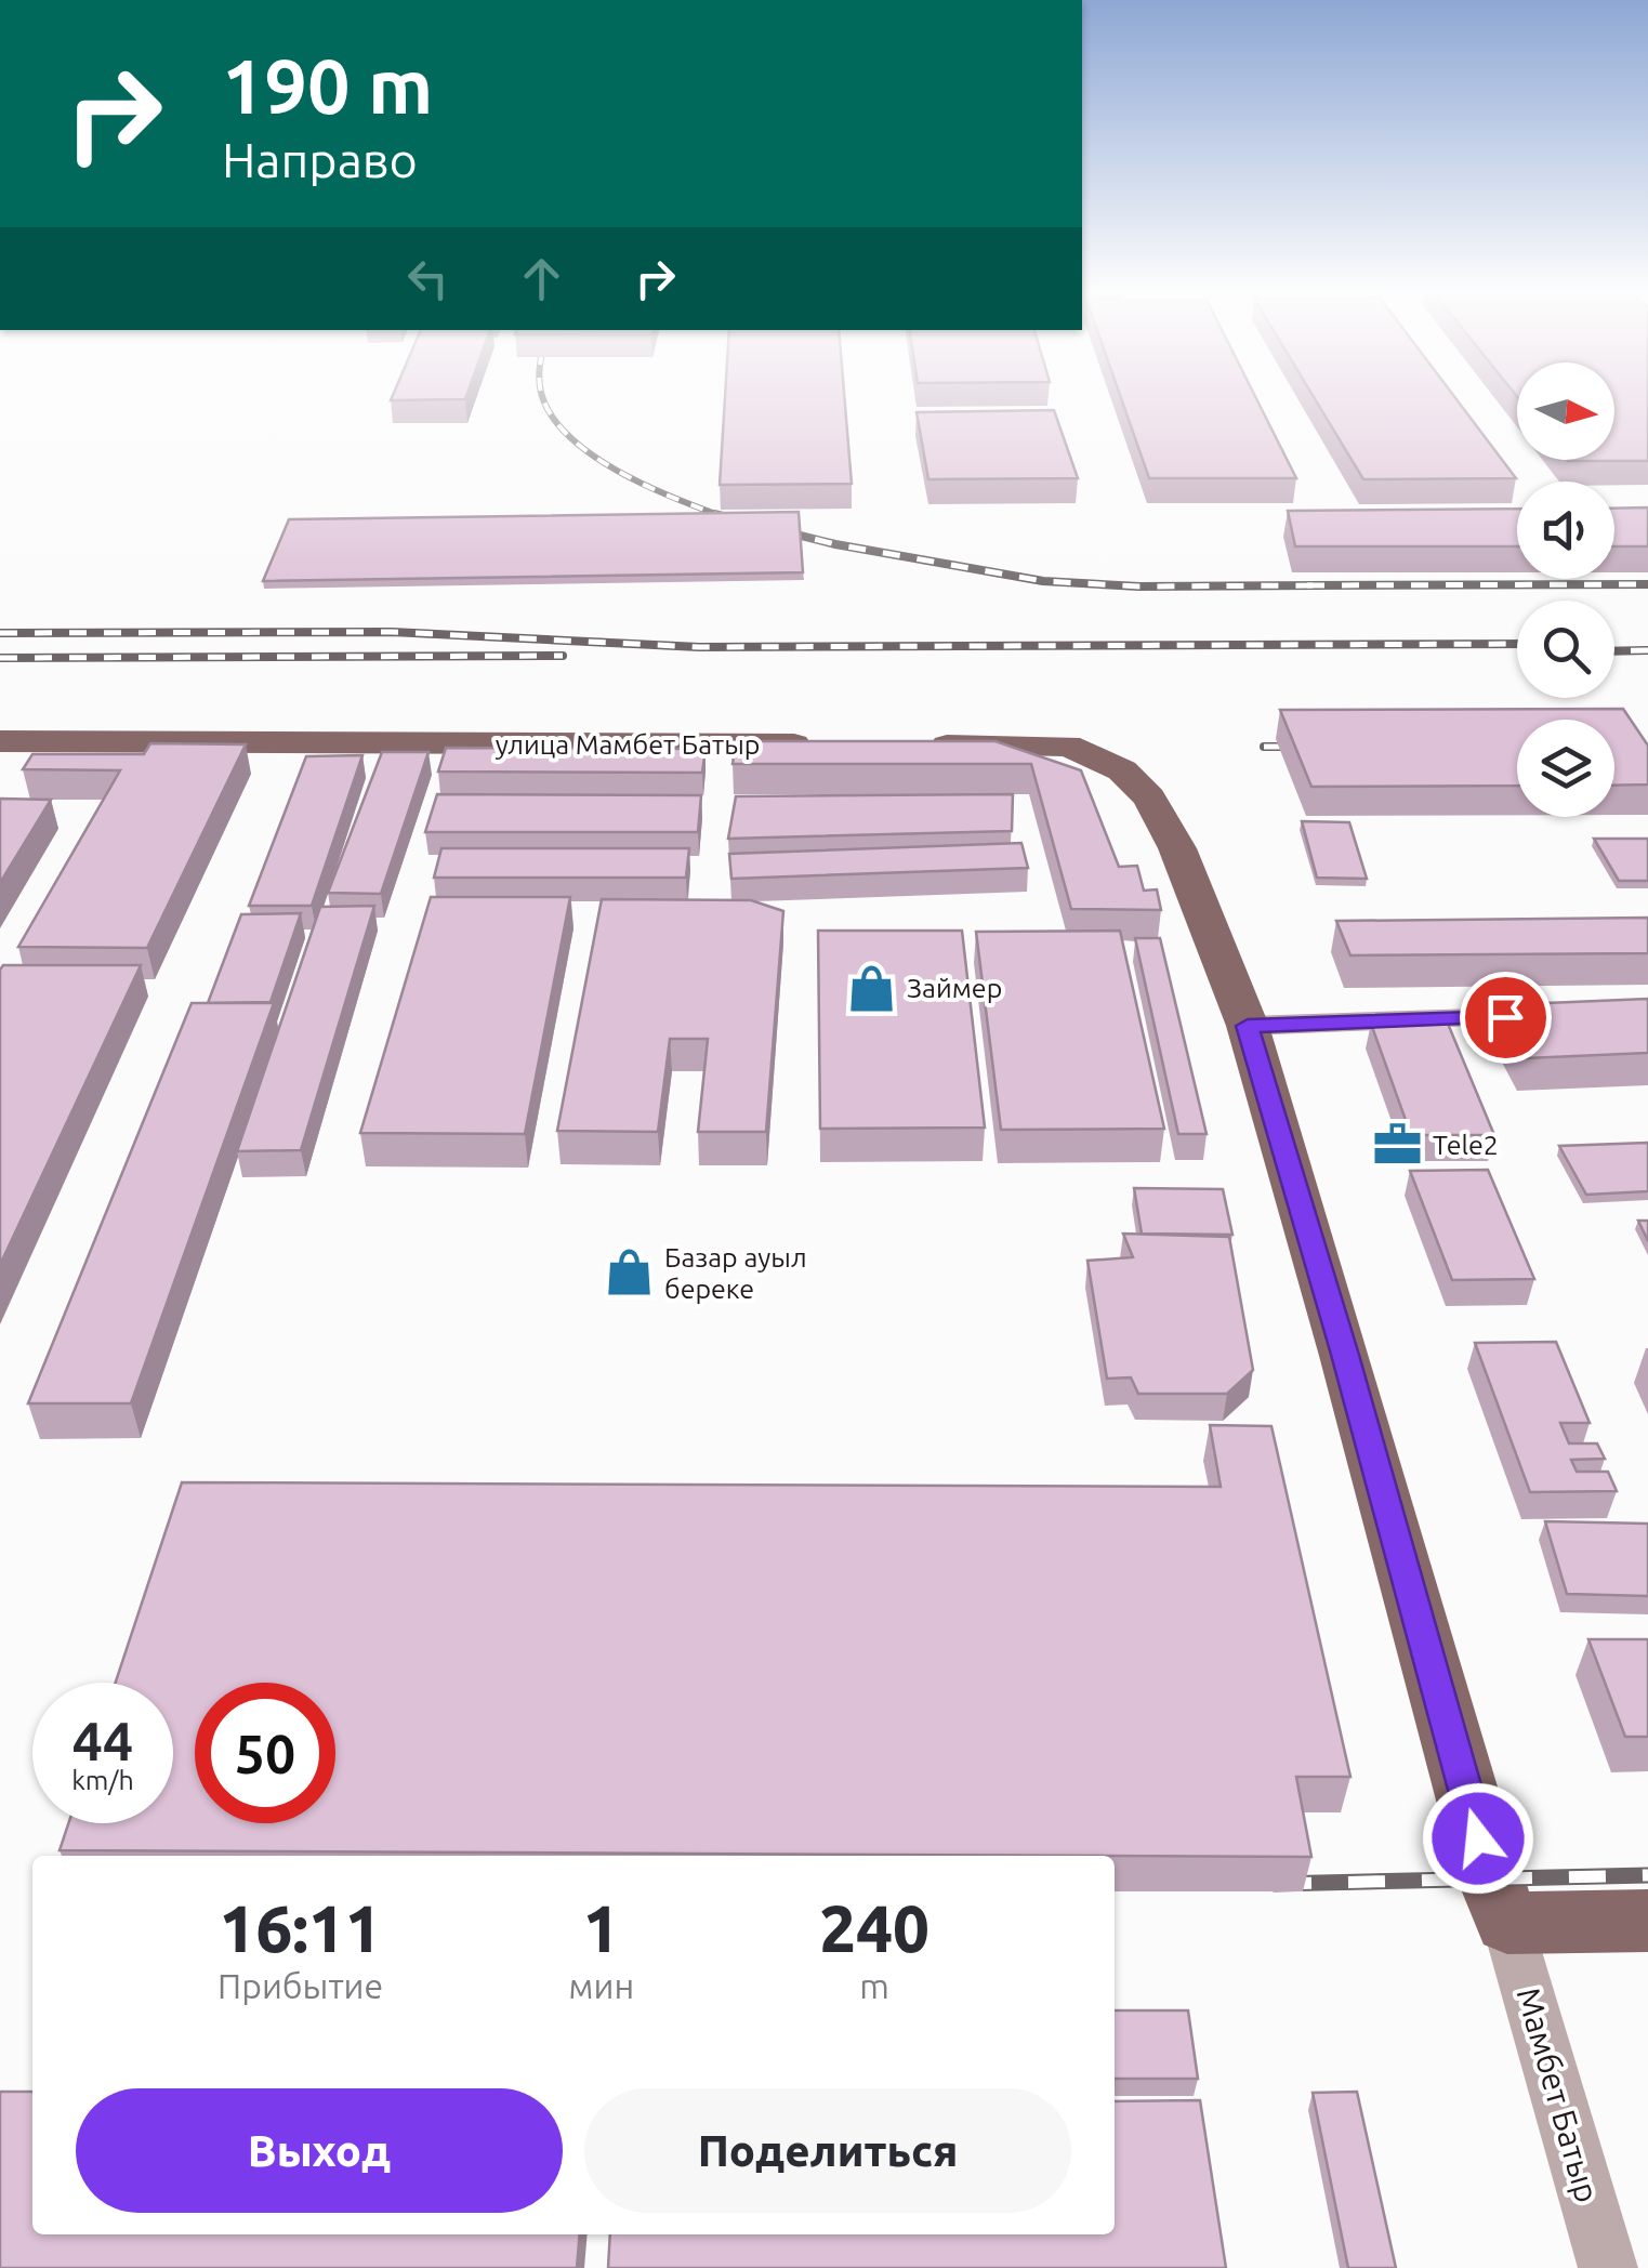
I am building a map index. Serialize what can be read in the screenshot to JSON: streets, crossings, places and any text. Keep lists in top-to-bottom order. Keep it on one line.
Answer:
{"streets":{"main road":["улица Мамбет Батыр"],"street":["Мамбет Батыр"]},"places":{"shop":["Займер","Базар ауыл береке"],"office":["Tele2"]},"north":"right","page":{"turn":["190 m","Направо"],"speed":"44 km/h","limit":"50","eta":["16:11","Прибытие","1","мин","240","m"],"buttons":["Выход","Поделиться"]}}
